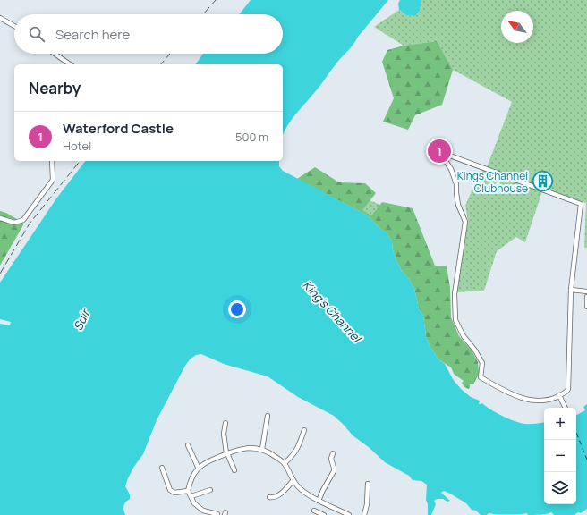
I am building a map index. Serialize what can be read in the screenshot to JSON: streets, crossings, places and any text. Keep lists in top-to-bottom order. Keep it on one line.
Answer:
{"water":["King's Channel","Suir"],"places":{"building":["Kings Channel Clubhouse"]},"north":"top left","page":{"search":"Search here","heading":"Nearby","list":[{"mark":"1","name":"Waterford Castle","note":"Hotel","value":"500 m"}],"pins":"1","map_buttons":["+","−"]}}
